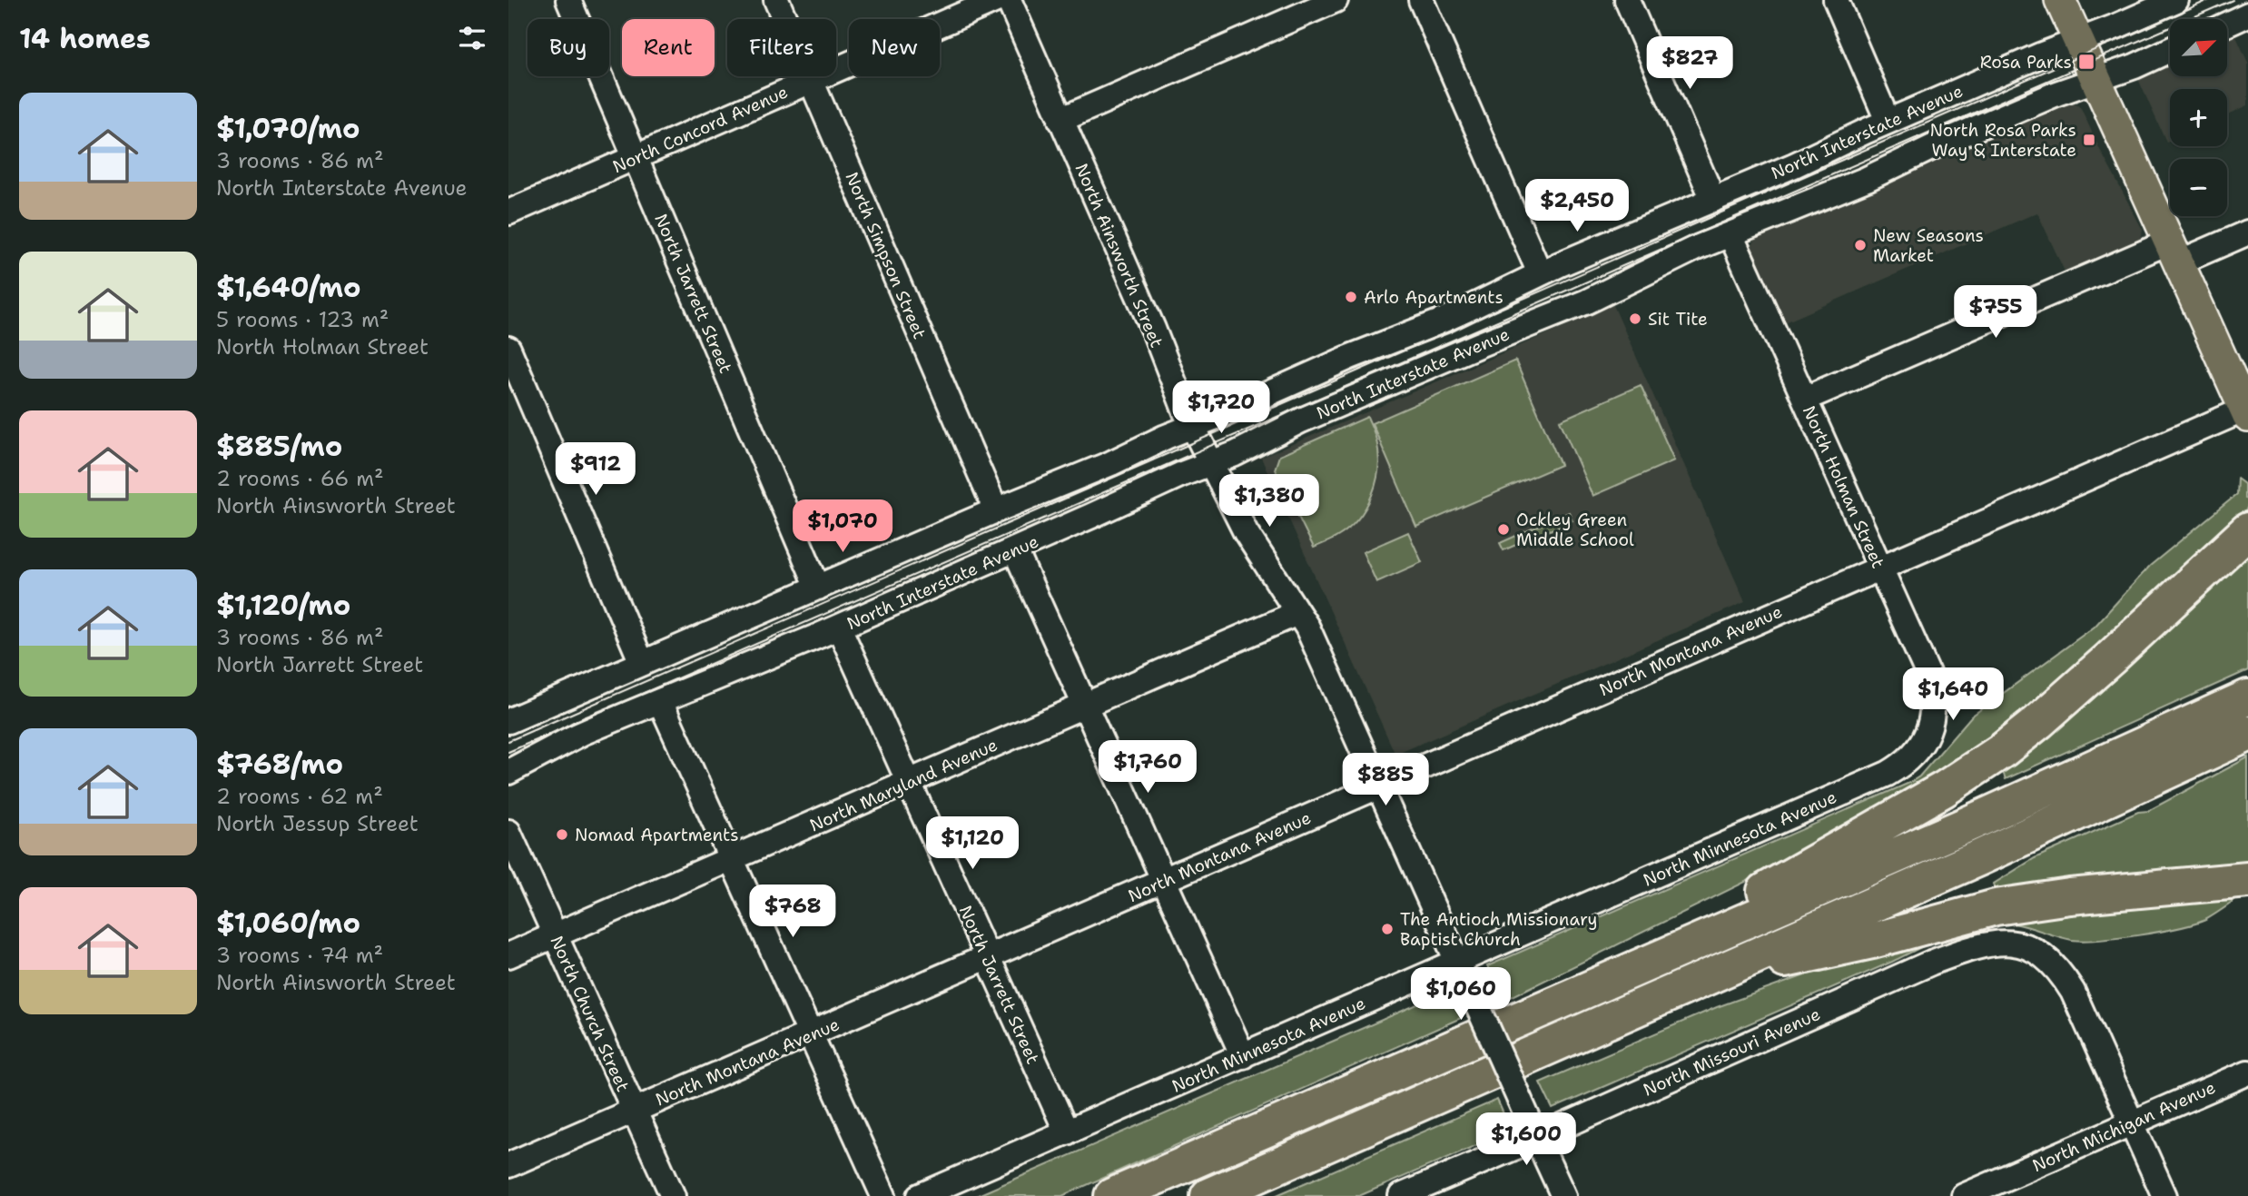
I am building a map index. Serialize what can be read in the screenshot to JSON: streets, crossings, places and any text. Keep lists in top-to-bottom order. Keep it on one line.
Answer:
{"streets":{"street":["North Concord Avenue","North Interstate Avenue","North Simpson Street","North Ainsworth Street","North Jarrett Street","North Holman Street","North Montana Avenue","North Maryland Avenue","North Minnesota Avenue","North Church Street","North Missouri Avenue","North Michigan Avenue"]},"crossings":[["North Concord Avenue","North Simpson Street"],["North Concord Avenue","North Jarrett Street"],["North Interstate Avenue","North Simpson Street"],["North Interstate Avenue","North Ainsworth Street"],["North Interstate Avenue","North Jarrett Street"],["North Interstate Avenue","North Holman Street"],["North Ainsworth Street","North Montana Avenue"],["North Ainsworth Street","North Maryland Avenue"],["North Ainsworth Street","North Minnesota Avenue"],["North Ainsworth Street","North Missouri Avenue"],["North Jarrett Street","North Montana Avenue"],["North Jarrett Street","North Maryland Avenue"],["North Jarrett Street","North Minnesota Avenue"],["North Holman Street","North Montana Avenue"],["North Holman Street","North Minnesota Avenue"],["North Montana Avenue","North Church Street"],["North Maryland Avenue","North Church Street"],["North Missouri Avenue","North Michigan Avenue"]],"places":{"transit":["Rosa Parks","North Rosa Parks Way & Interstate"],"other":["New Seasons Market","Arlo Apartments","Sit Tite","Ockley Green Middle School","Nomad Apartments","The Antioch Missionary Baptist Church"]},"north":"top right","page":{"heading":"14 homes","map_buttons":["+","−"],"chip":["Buy","Rent","Filters","New"],"price":["$827","$2,450","$755","$1,720","$912","$1,380","$1,070","$1,640","$1,760","$885","$1,120","$768","$1,060","$1,600"],"list":[{"name":"$1,070/mo","note":"3 rooms · 86 m² · North Interstate Avenue"},{"name":"$1,640/mo","note":"5 rooms · 123 m² · North Holman Street"},{"name":"$885/mo","note":"2 rooms · 66 m² · North Ainsworth Street"},{"name":"$1,120/mo","note":"3 rooms · 86 m² · North Jarrett Street"},{"name":"$768/mo","note":"2 rooms · 62 m² · North Jessup Street"},{"name":"$1,060/mo","note":"3 rooms · 74 m² · North Ainsworth Street"}]}}
